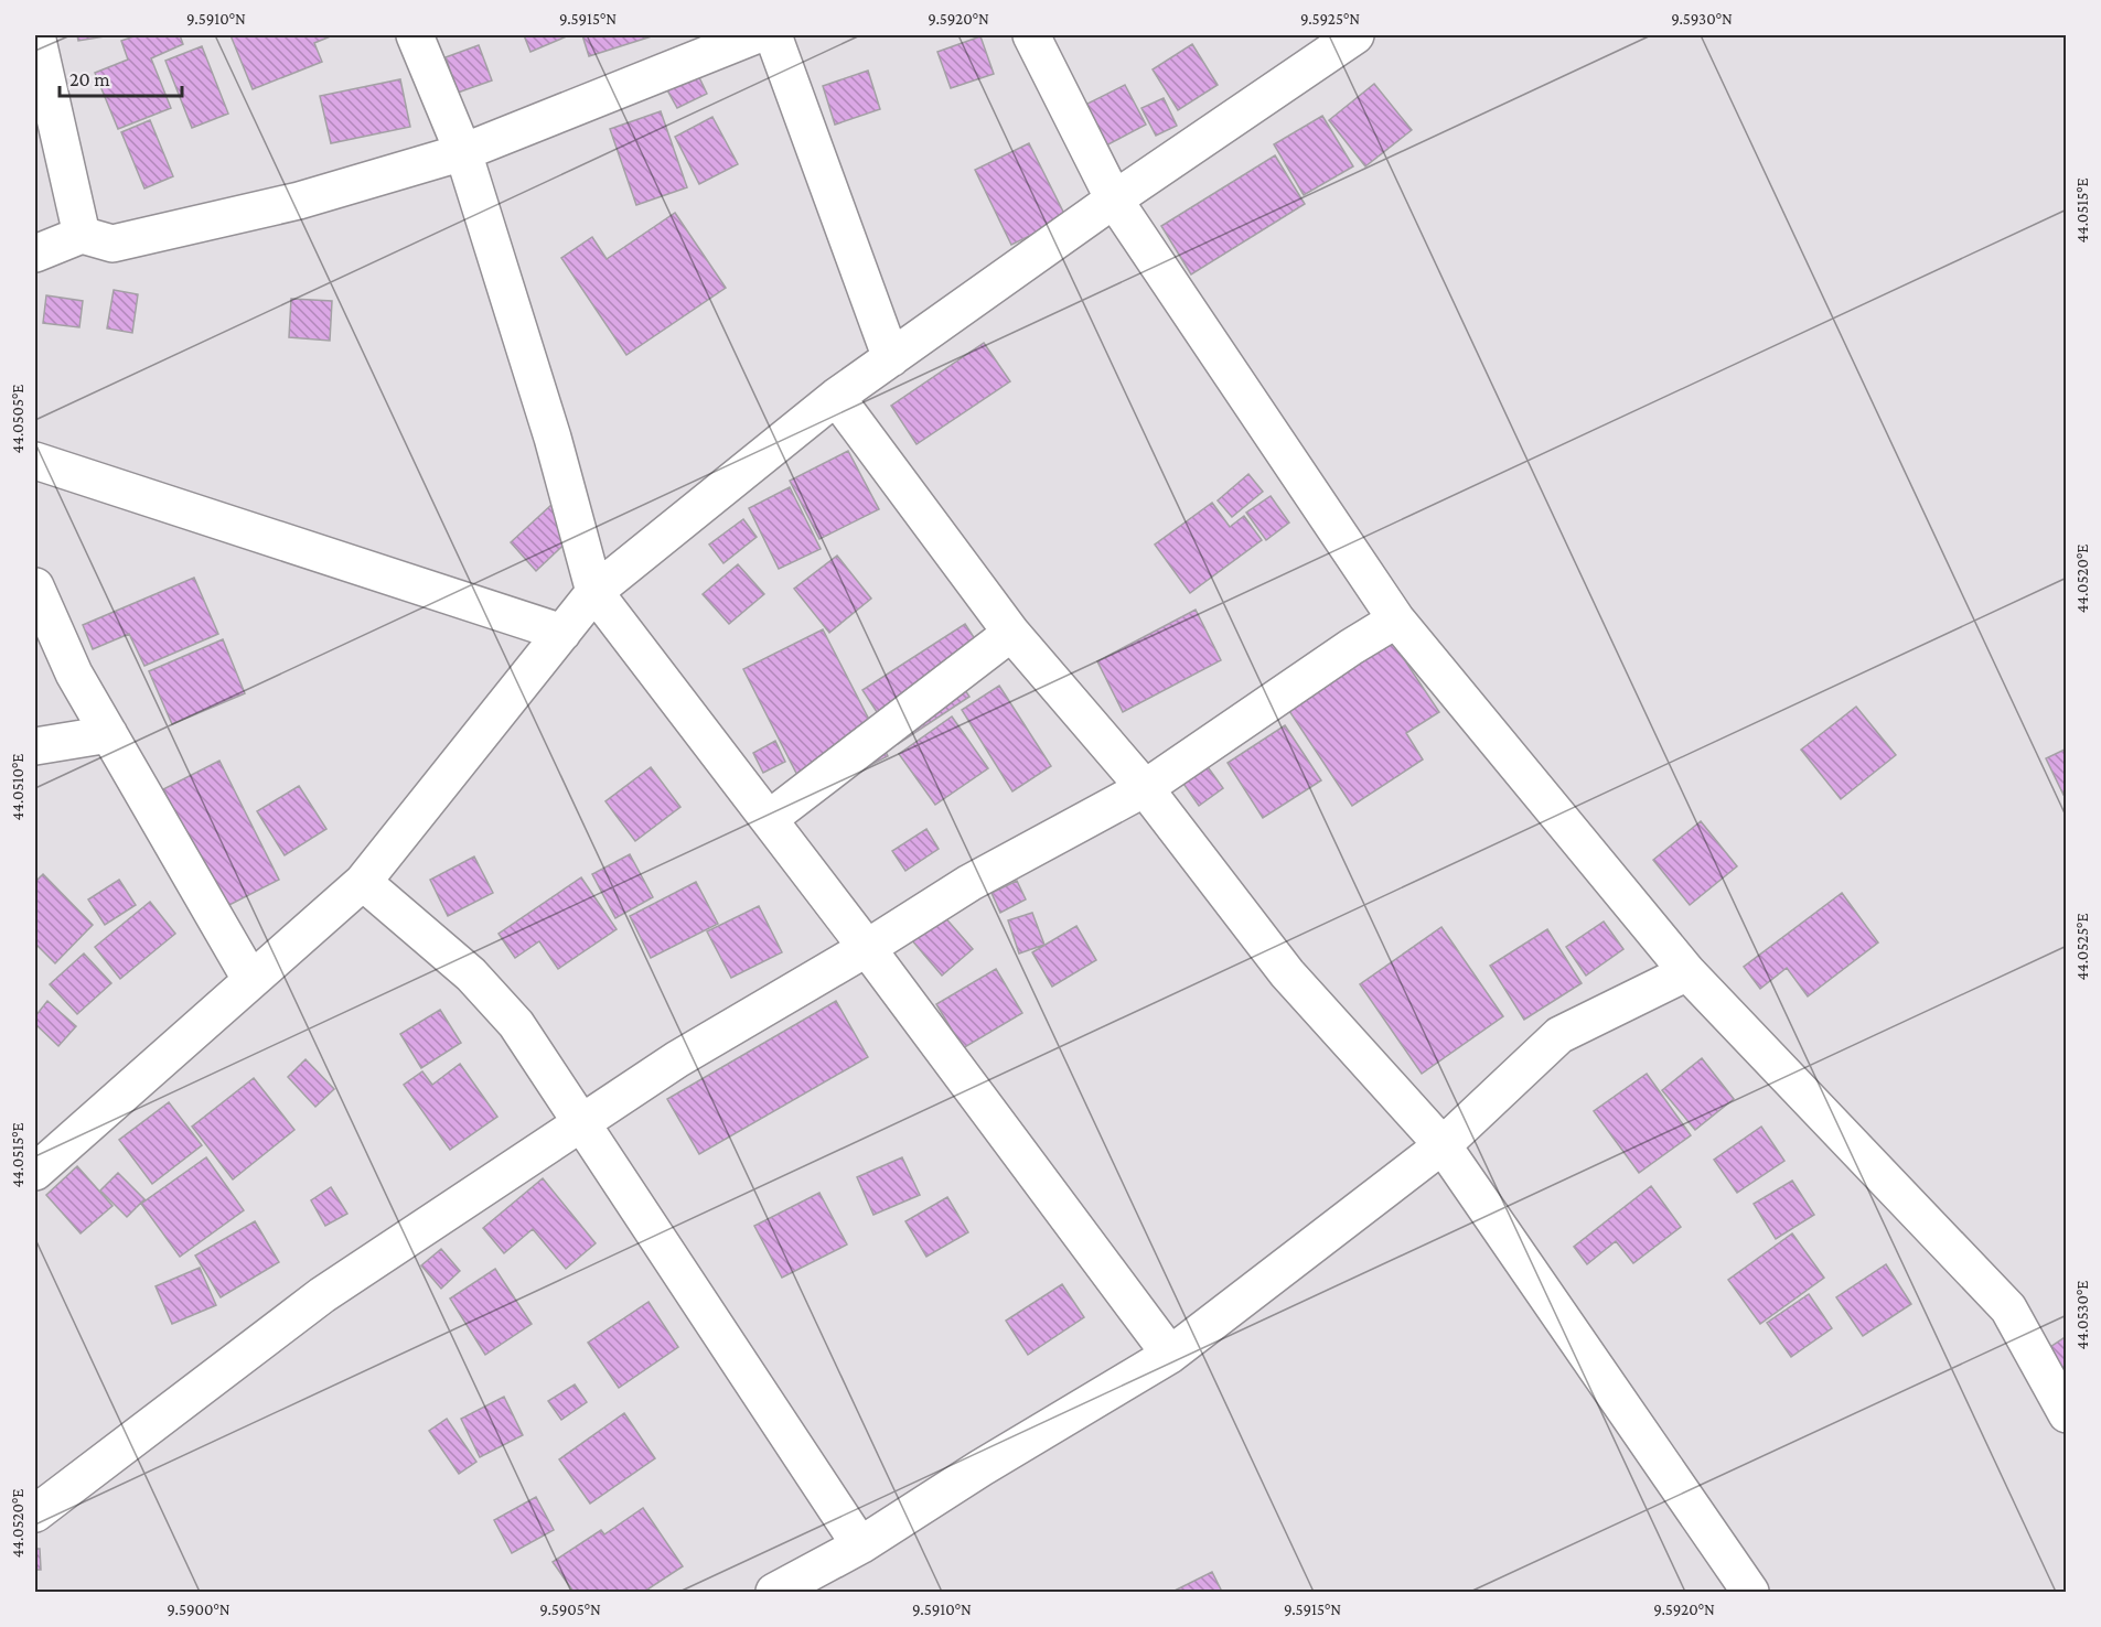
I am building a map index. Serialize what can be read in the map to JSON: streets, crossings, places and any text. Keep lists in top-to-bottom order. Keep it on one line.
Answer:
{"scale_bar":"20 m","coordinates":["9.5910°N","9.5915°N","9.5920°N","9.5925°N","9.5930°N","44.0515°E","44.0505°E","44.0520°E","44.0510°E","44.0525°E","44.0530°E","9.5900°N","9.5905°N"]}
